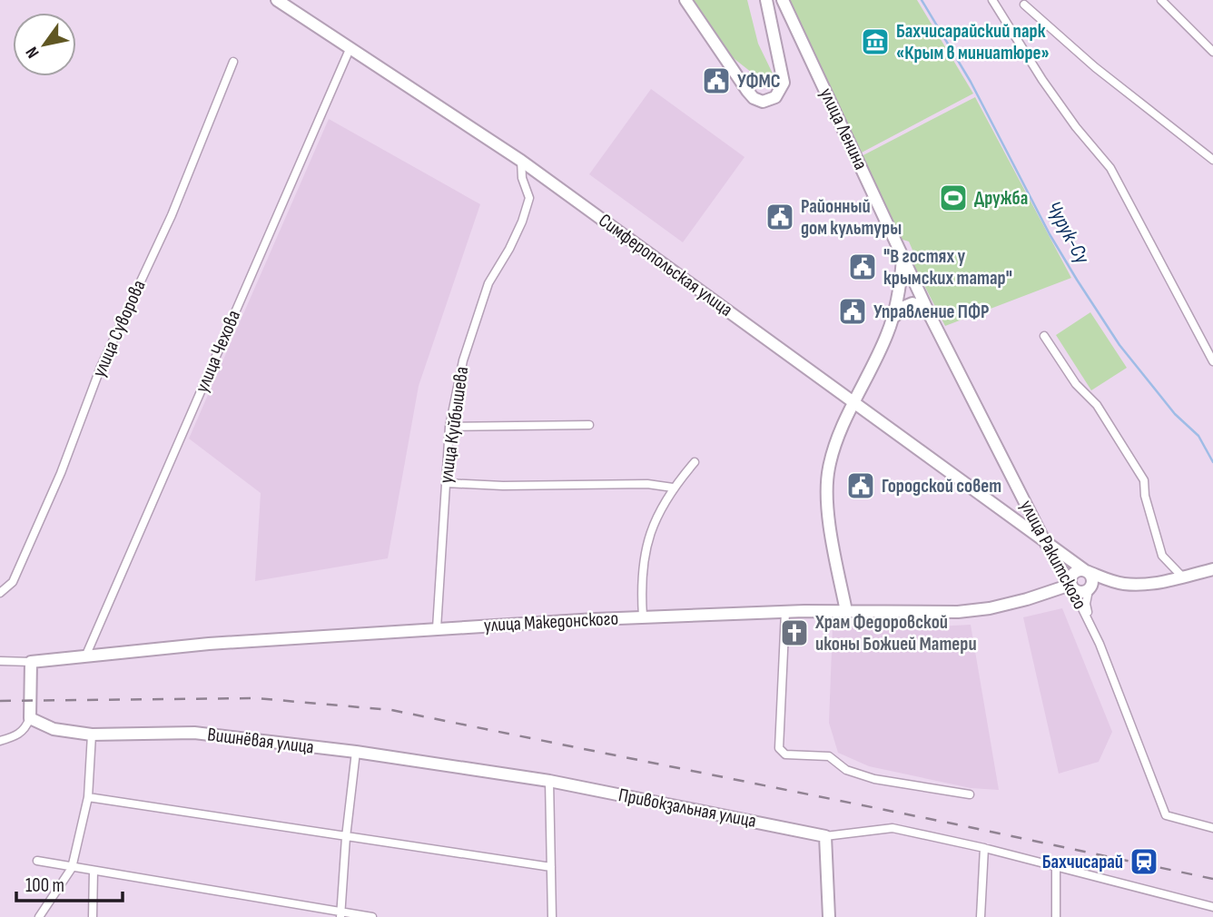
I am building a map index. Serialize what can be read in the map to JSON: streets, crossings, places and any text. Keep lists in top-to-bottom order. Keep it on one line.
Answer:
{"streets":{"main road":["улица Ленина","Симферопольская улица","улица Ракитского","улица Македонского","Вишнёвая улица","Привокзальная улица"],"street":["улица Суворова","улица Чехова","улица Куйбышева"]},"crossings":[["улица Ленина","улица Ракитского"],["Симферопольская улица","улица Чехова"],["Симферопольская улица","улица Куйбышева"],["Симферопольская улица","улица Ракитского"],["Симферопольская улица","улица Македонского"],["улица Чехова","улица Македонского"],["улица Куйбышева","улица Македонского"],["улица Ракитского","улица Македонского"],["Вишнёвая улица","Привокзальная улица"]],"water":["Чурук-Су"],"places":{"museum":["Бахчисарайский парк «Крым в миниатюре»"],"public building":["УФМС","Районный дом культуры","\"В гостях у крымских татар\"","Управление ПФР","Городской совет"],"sports":["Дружба"],"church":["Xрам Федоровской иконы Божией Матери"],"station":["Бахчисарай"]},"scale_bar":"100 m","north":"bottom left"}
